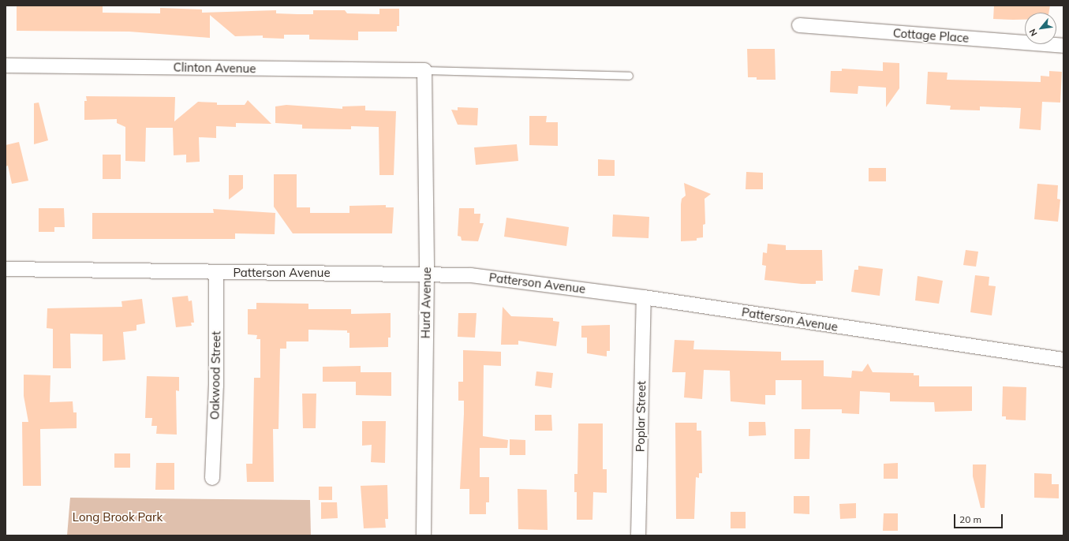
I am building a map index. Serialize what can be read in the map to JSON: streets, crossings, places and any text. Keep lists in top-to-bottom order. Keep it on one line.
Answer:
{"streets":{"street":["Cottage Place","Clinton Avenue","Patterson Avenue","Hurd Avenue","Oakwood Street","Poplar Street"]},"crossings":[["Clinton Avenue","Hurd Avenue"],["Patterson Avenue","Hurd Avenue"],["Patterson Avenue","Oakwood Street"],["Patterson Avenue","Poplar Street"]],"parks":["Long Brook Park"],"scale_bar":"20 m","north":"bottom left"}
